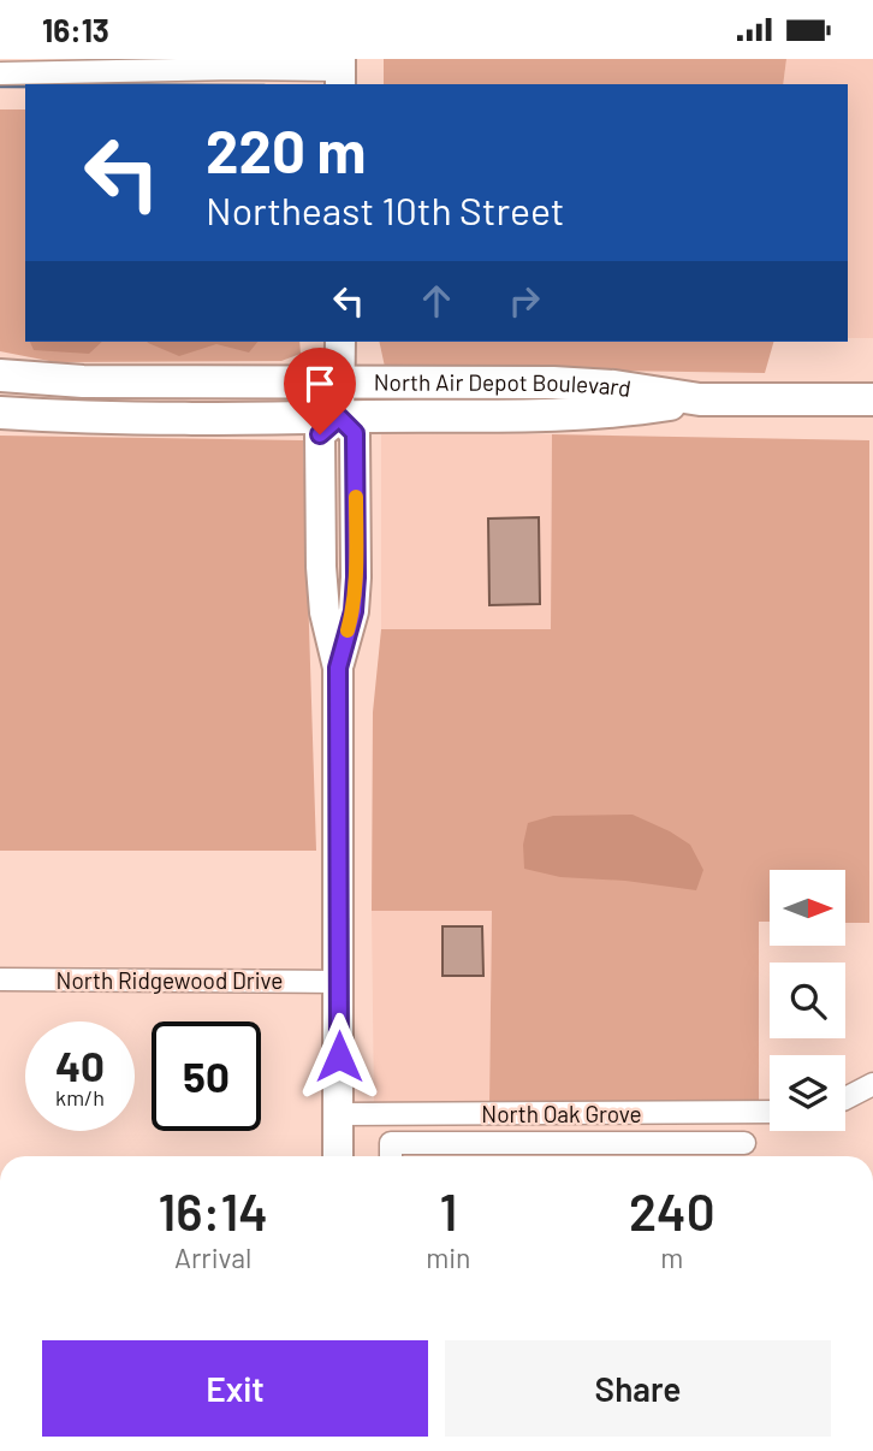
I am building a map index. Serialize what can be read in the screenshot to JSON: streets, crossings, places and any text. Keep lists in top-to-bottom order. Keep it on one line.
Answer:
{"streets":{"main road":["North Air Depot Boulevard"],"street":["North Ridgewood Drive","North Oak Grove"]},"north":"right","page":{"status":"16:13","turn":["220 m","Northeast 10th Street"],"speed":"40 km/h","limit":"50","eta":["16:14","Arrival","1","min","240","m"],"buttons":["Exit","Share"]}}
